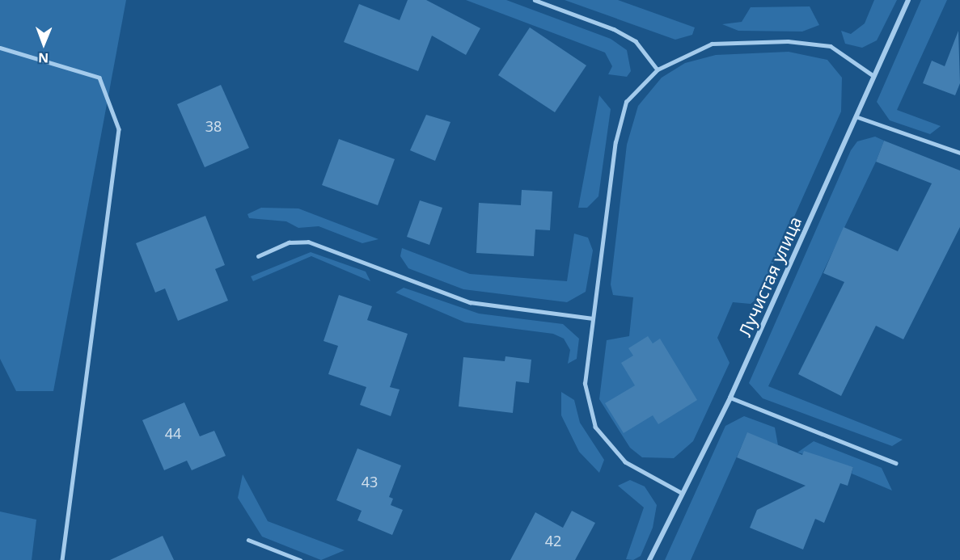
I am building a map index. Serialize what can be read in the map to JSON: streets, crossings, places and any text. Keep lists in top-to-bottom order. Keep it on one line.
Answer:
{"streets":{"street":["Лучистая улица"]},"house_numbers":["38","44","43","42"],"north":"bottom"}
